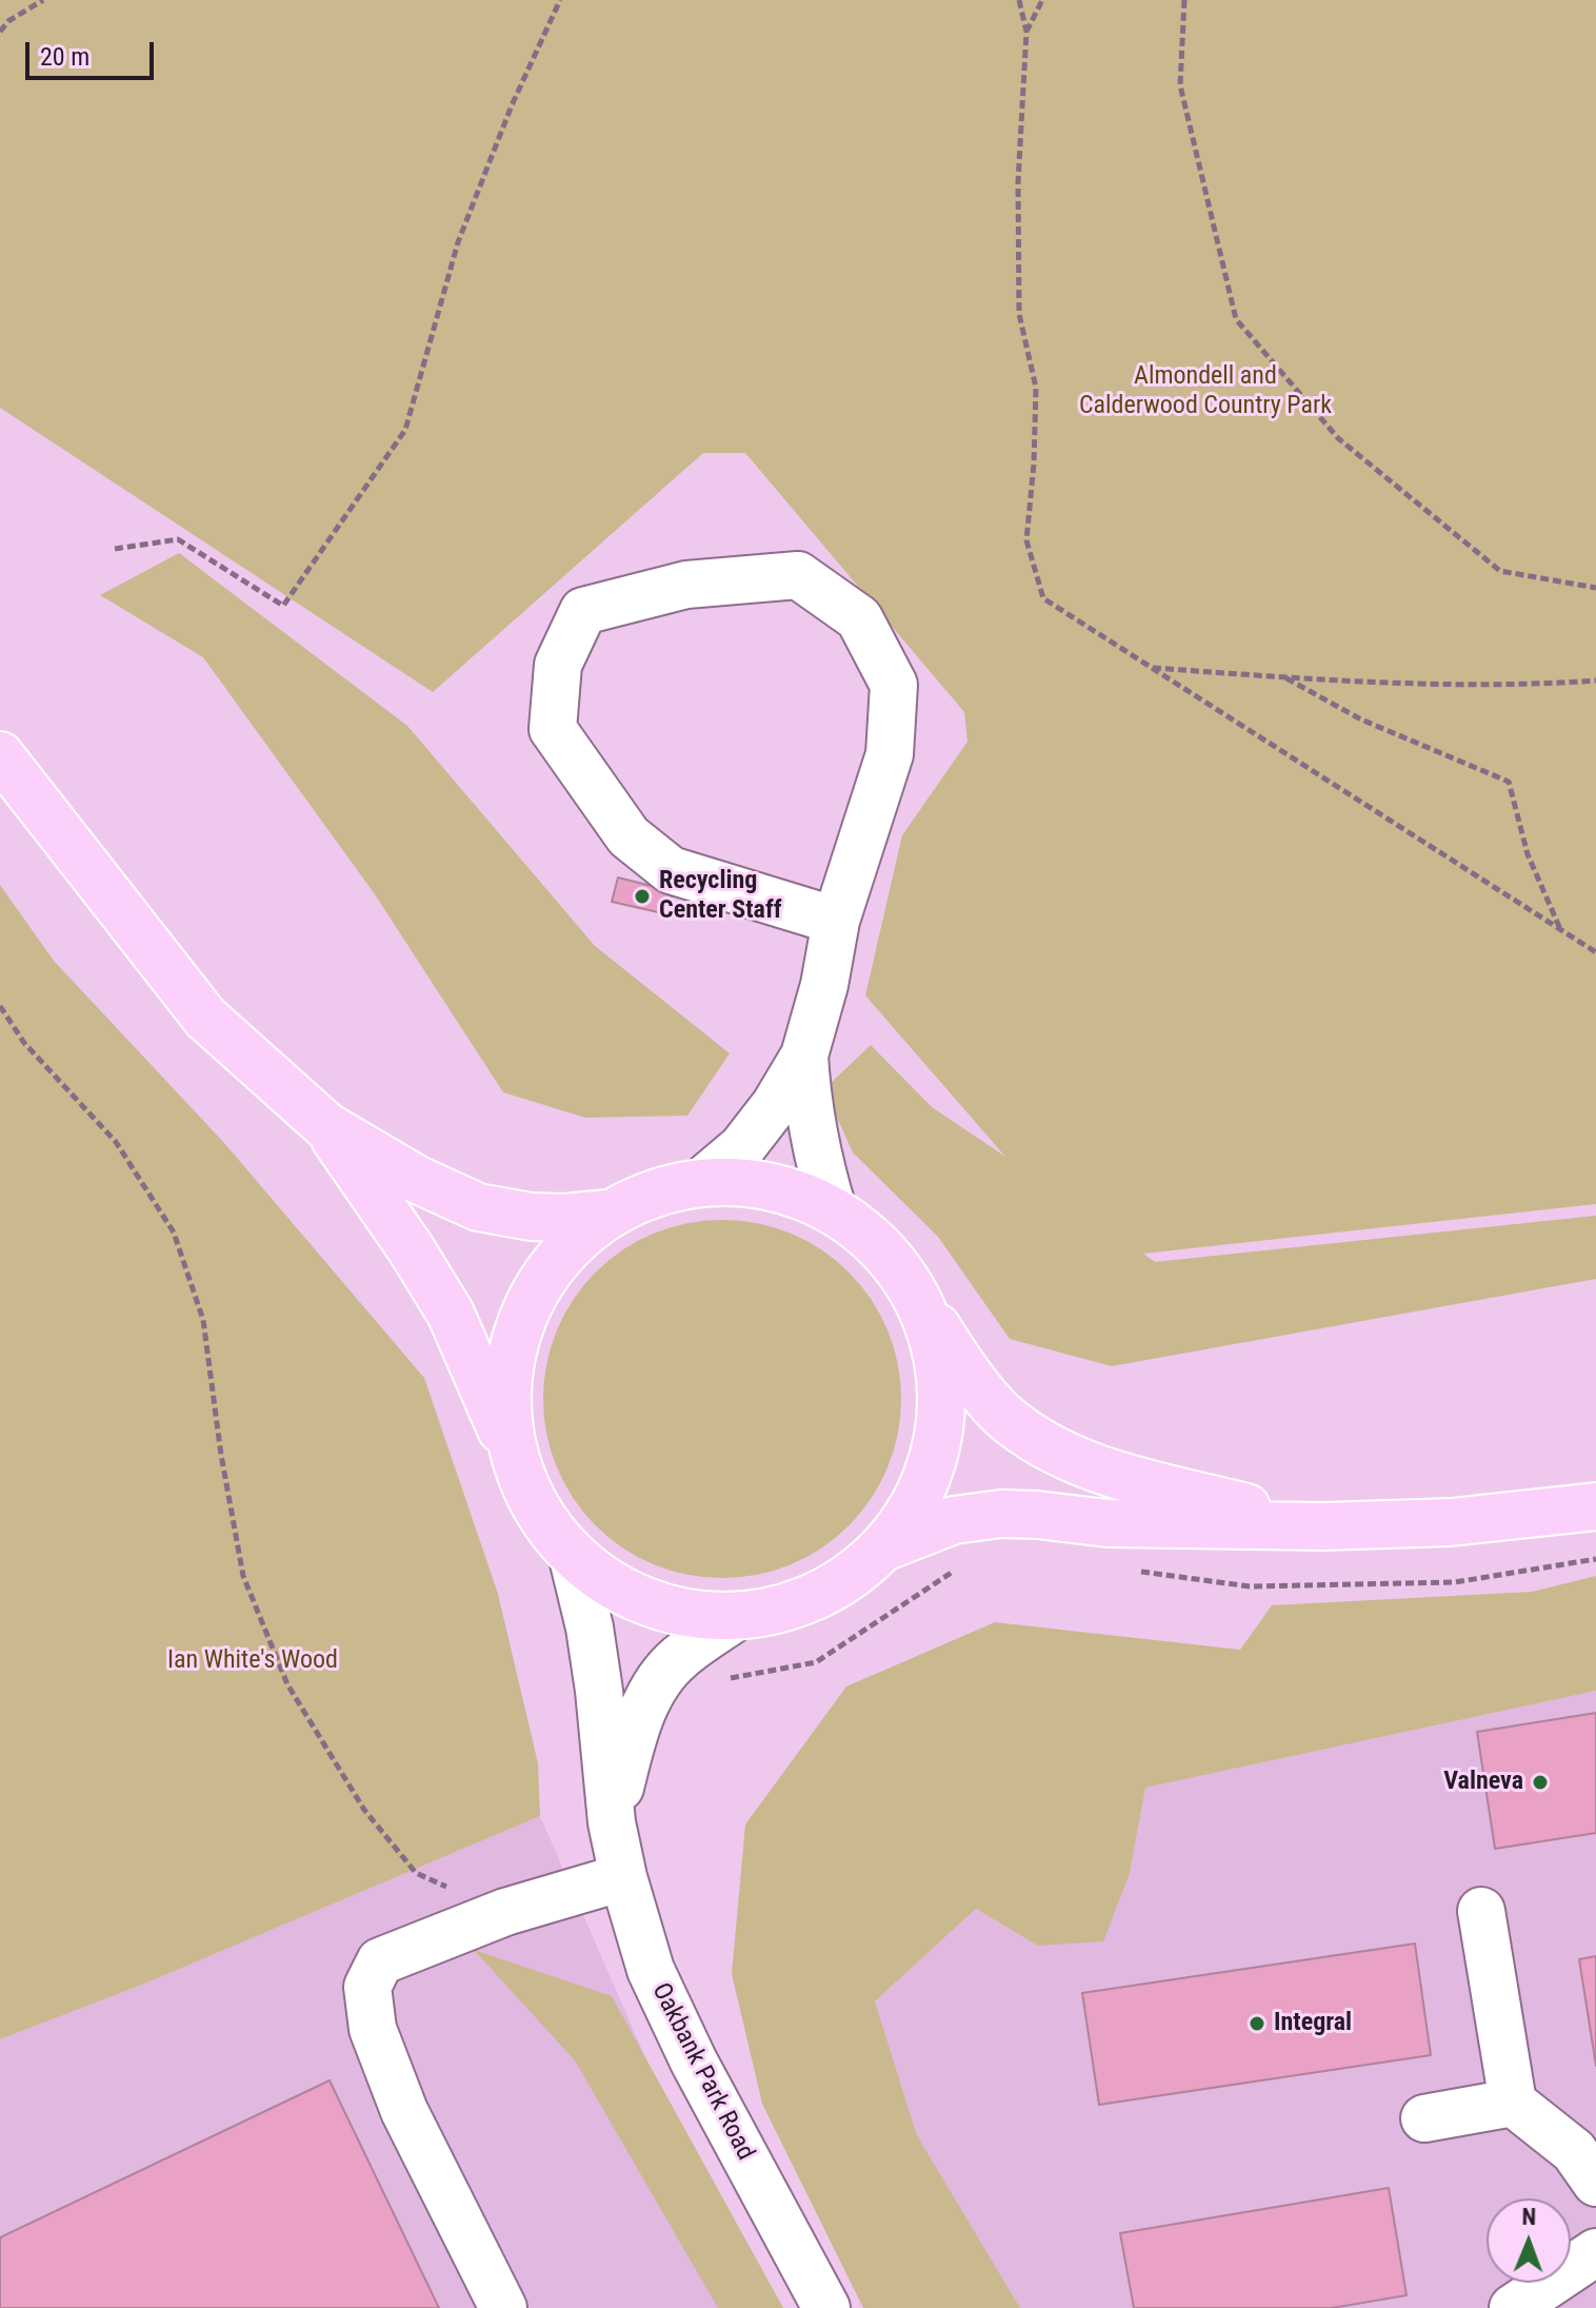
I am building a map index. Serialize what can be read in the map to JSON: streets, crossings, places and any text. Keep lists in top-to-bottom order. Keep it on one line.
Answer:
{"streets":{"street":["Oakbank Park Road"]},"parks":["Almondell and Calderwood Country Park","Ian White's Wood"],"places":["Recycling Center Staff","Valneva","Integral"],"scale_bar":"20 m","north":"top"}
